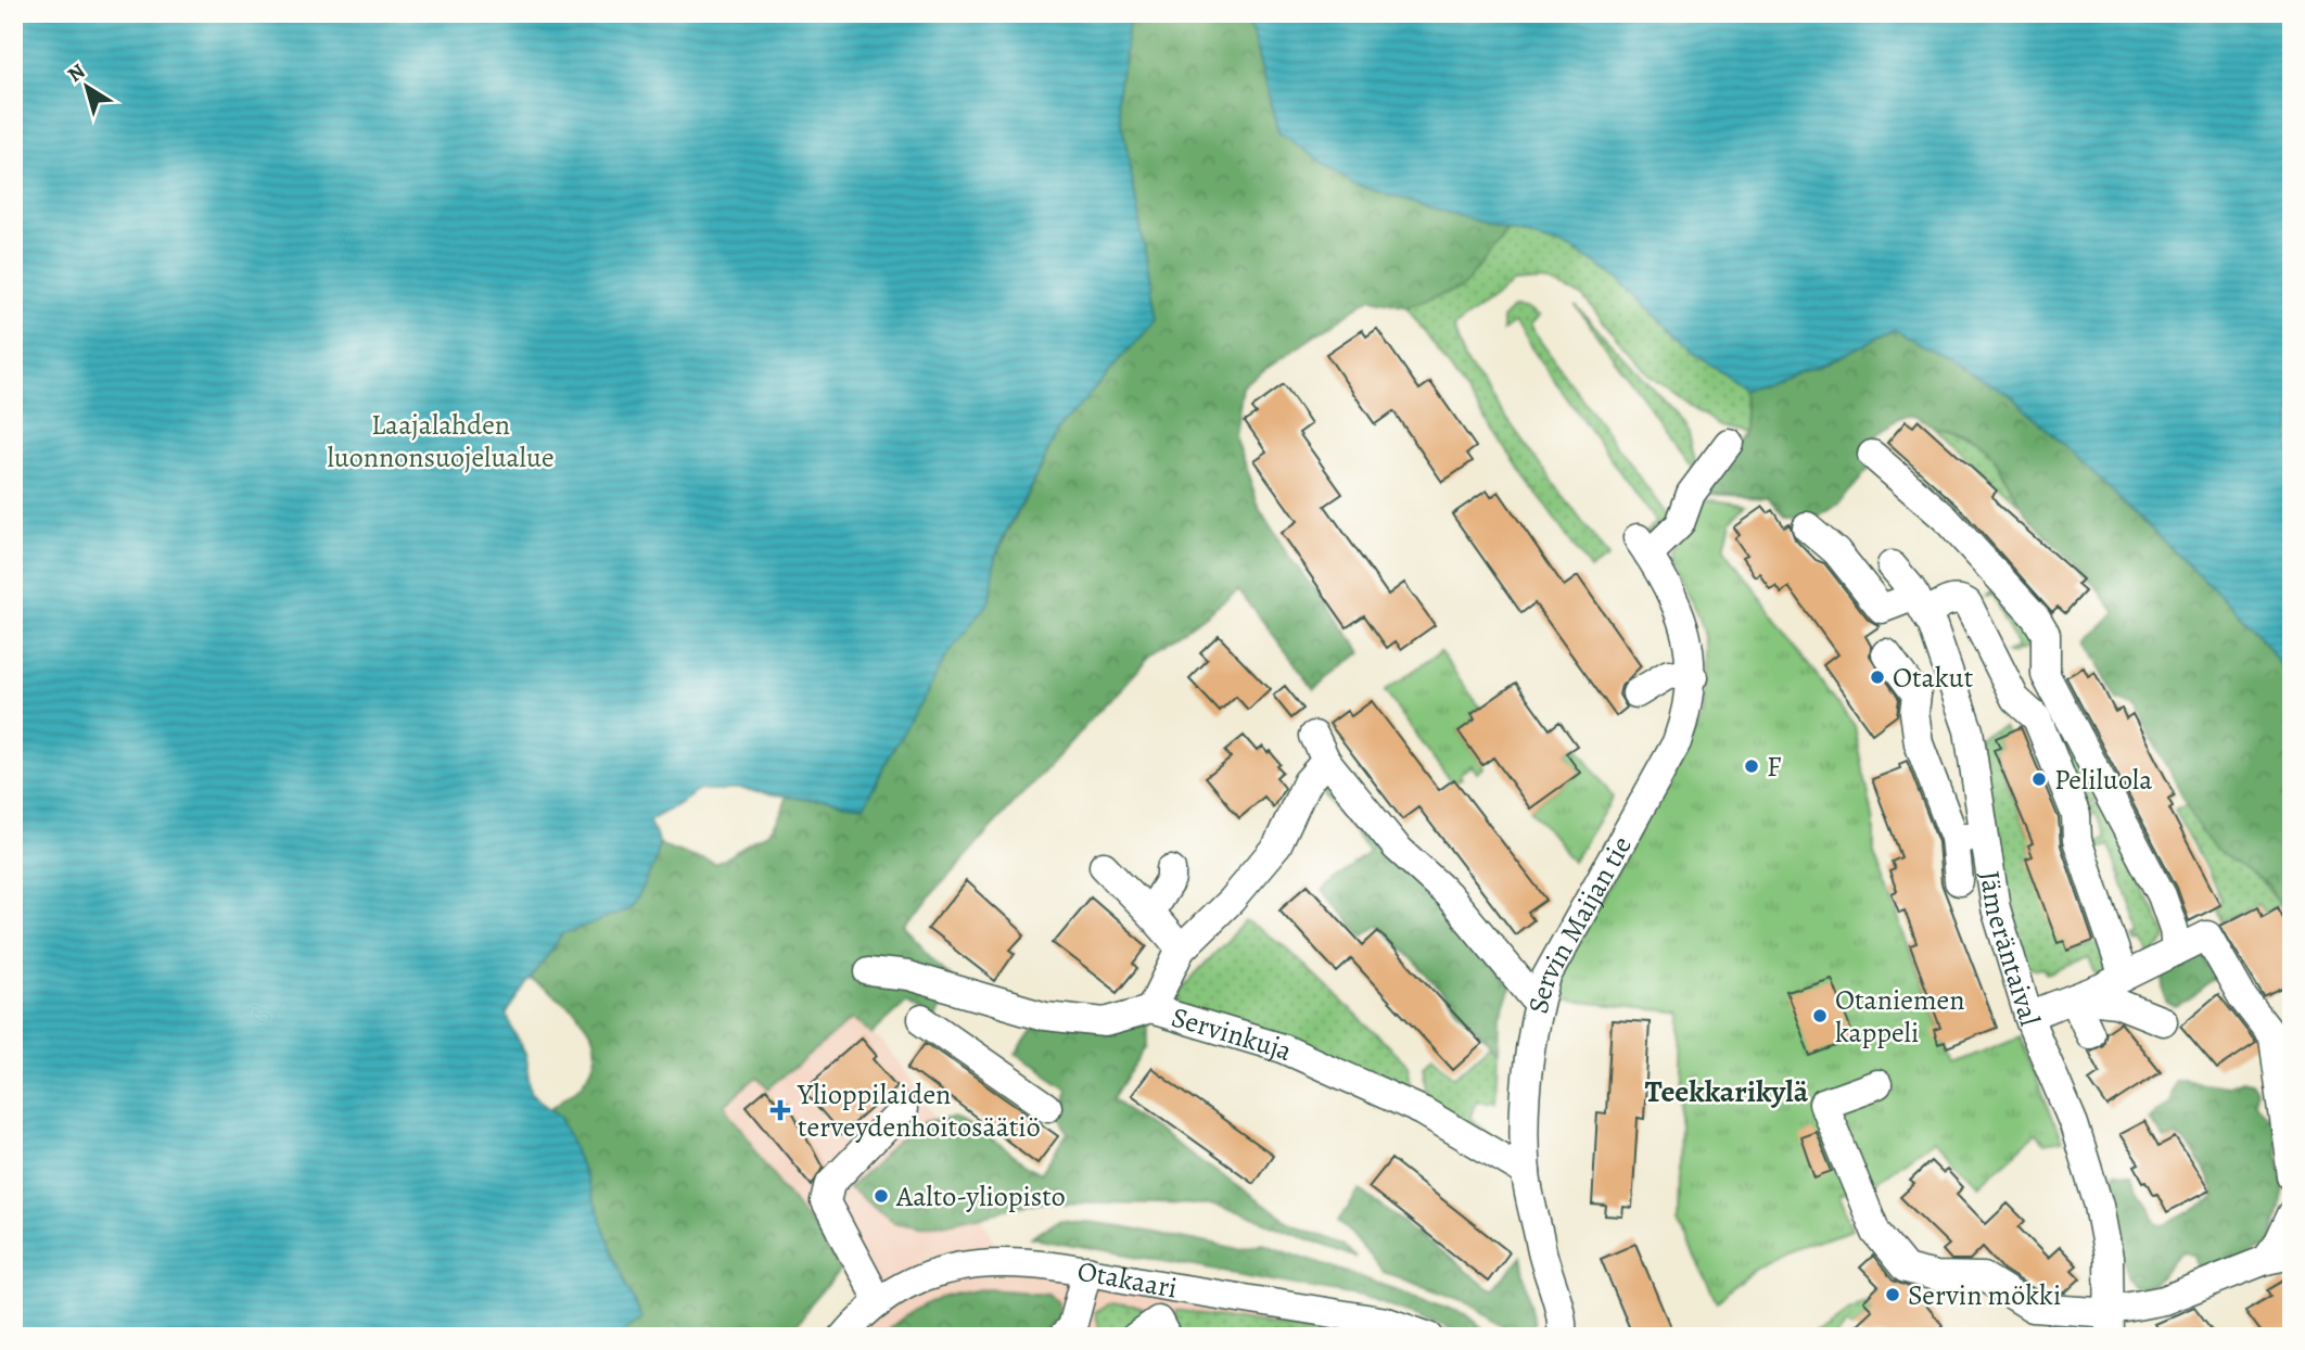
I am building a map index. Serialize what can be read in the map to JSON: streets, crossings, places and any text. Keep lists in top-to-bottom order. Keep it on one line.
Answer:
{"streets":{"street":["Servin Maijan tie","Jämeräntaival","Servinkuja","Otakaari"]},"crossings":[["Servin Maijan tie","Servinkuja"]],"districts":["Teekkarikylä"],"parks":["Laajalahden luonnonsuojelualue"],"places":{"other":["Otakut","F","Peliluola","Otaniemen kappeli","Aalto-yliopisto","Servin mökki"],"health":["Ylioppilaiden terveydenhoitosäätiö"]},"north":"top left"}
